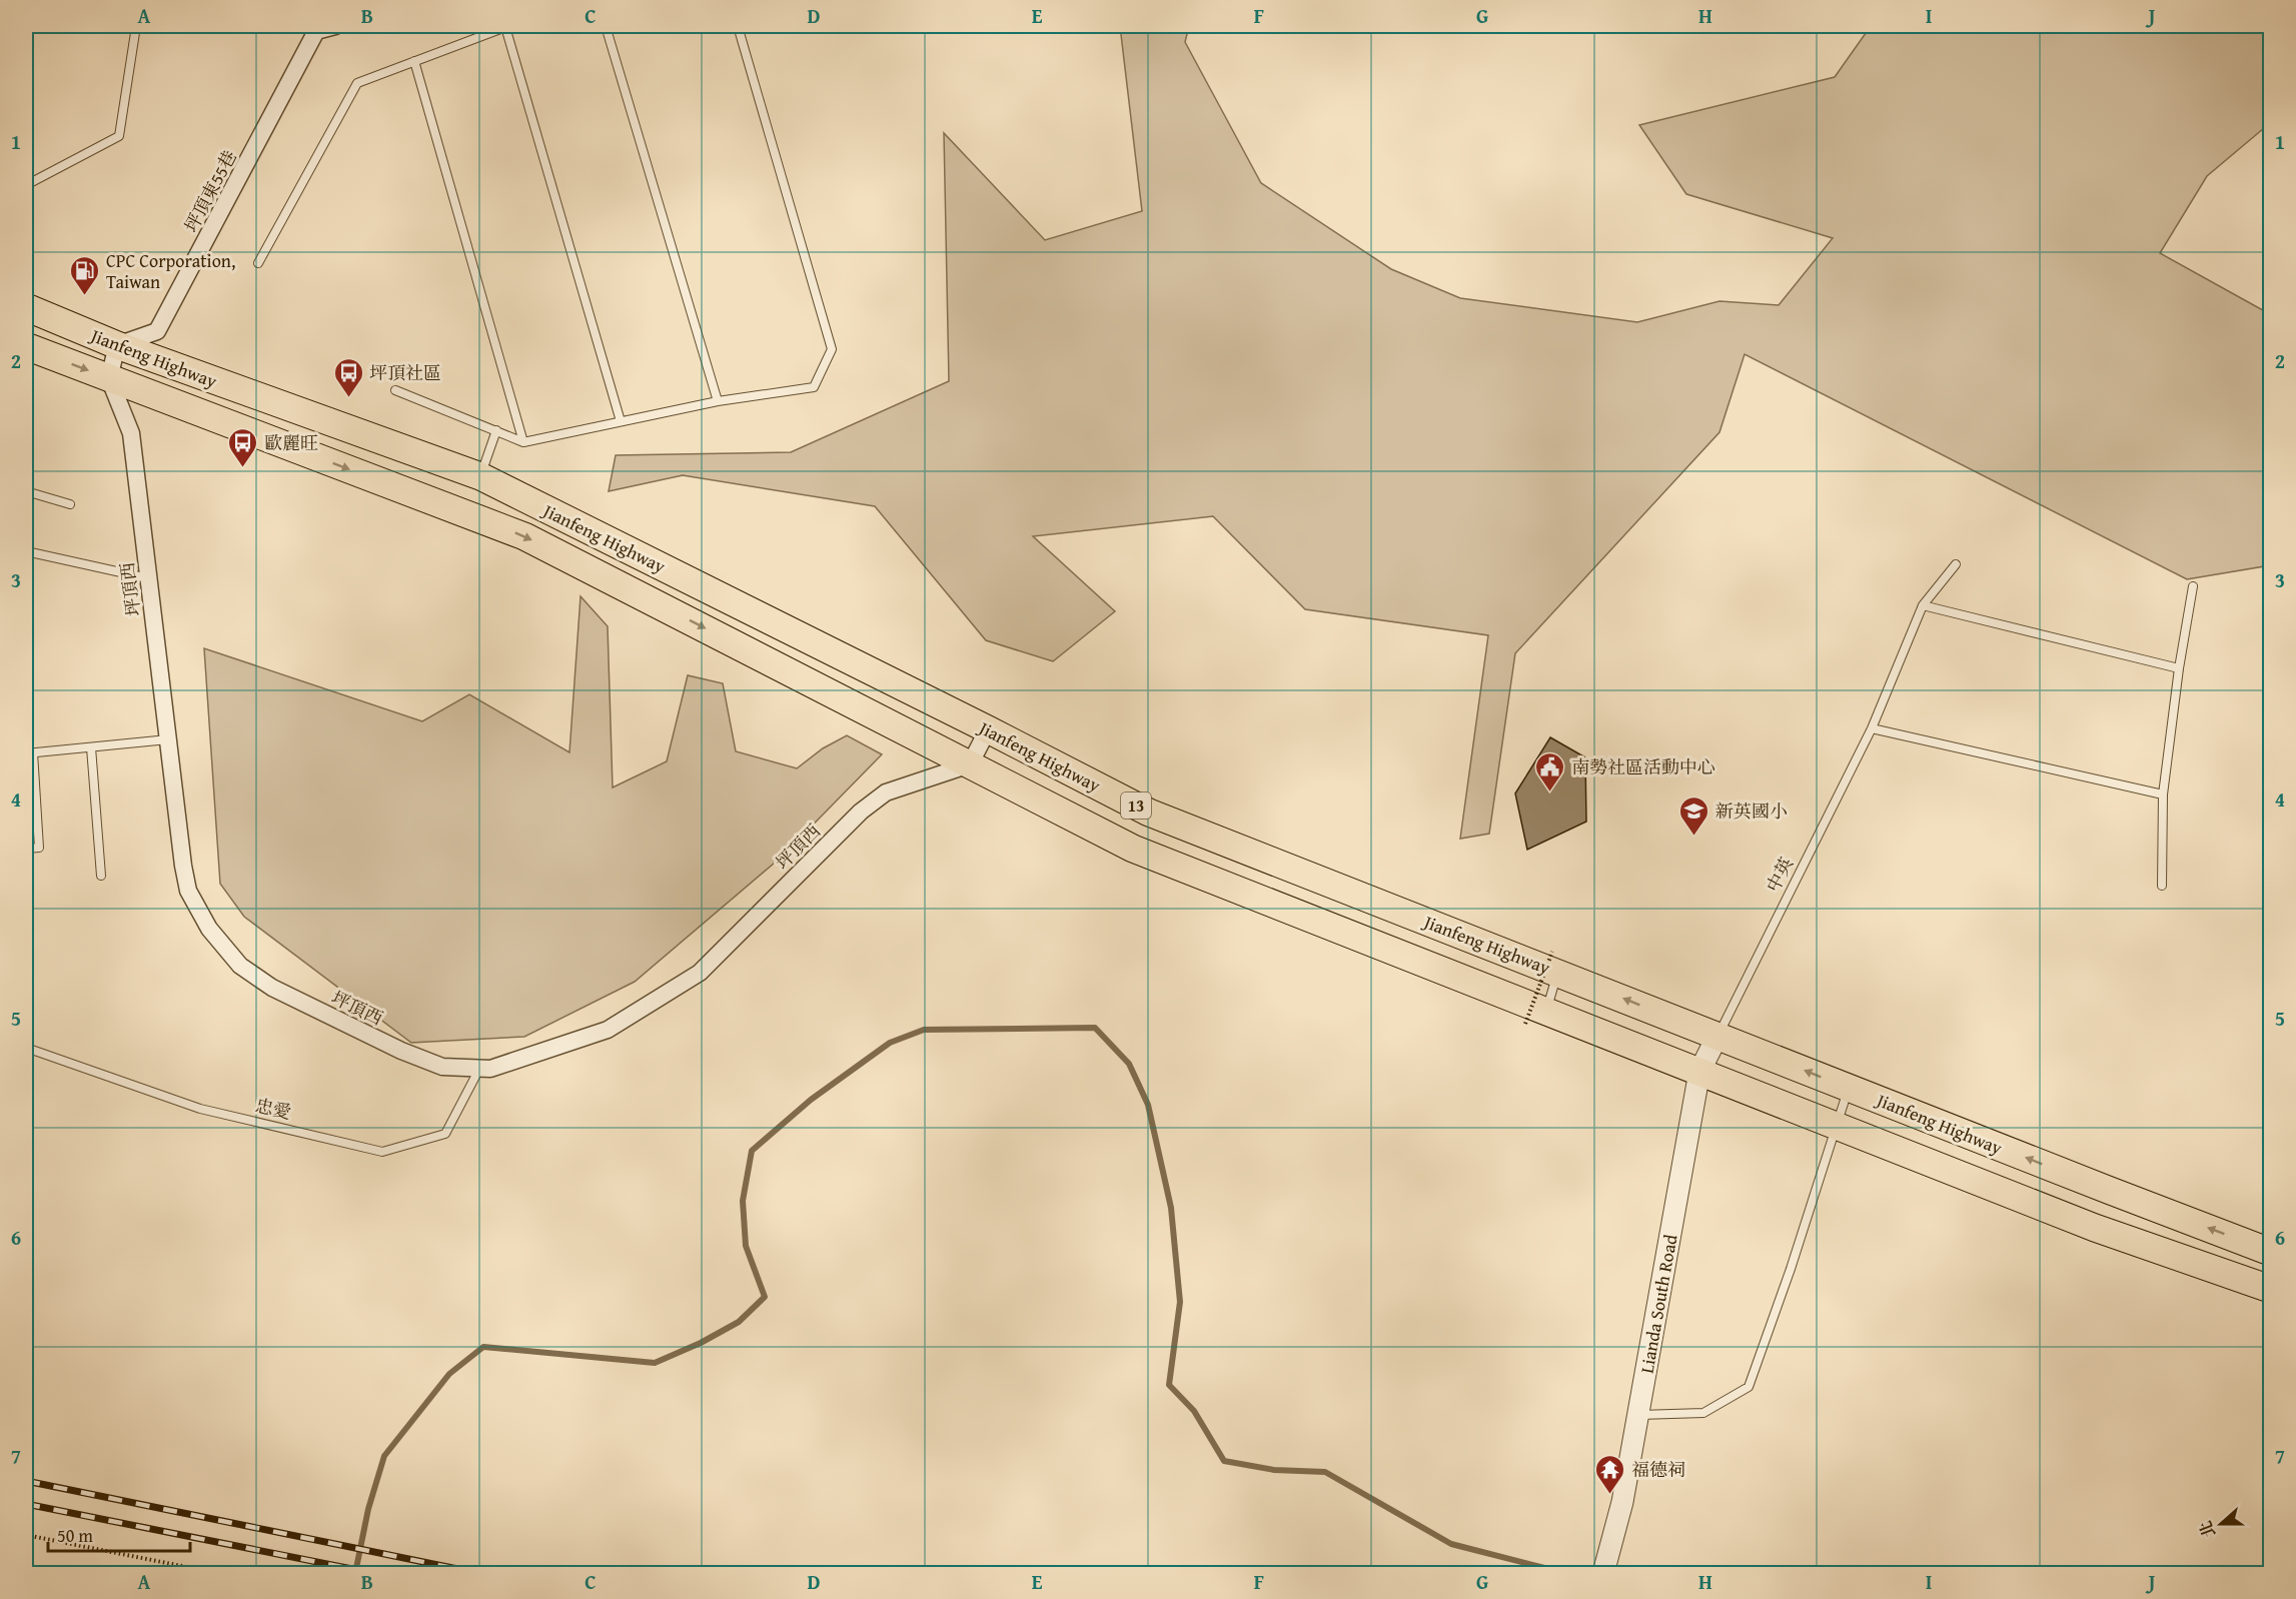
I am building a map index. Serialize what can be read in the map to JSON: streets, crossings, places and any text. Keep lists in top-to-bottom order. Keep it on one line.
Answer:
{"streets":{"main road":["Jianfeng Highway","13"],"street":["坪頂東55巷","坪頂西","Lianda South Road"],"lane":["中英","忠愛"]},"crossings":[["坪頂東55巷","Jianfeng Highway"],["Jianfeng Highway","坪頂西"],["Jianfeng Highway","中英"],["Jianfeng Highway","Lianda South Road"],["坪頂西","忠愛"],["中英","Lianda South Road"]],"places":{"fuel station":["CPC Corporation, Taiwan"],"bus stop":["坪頂社區","歐麗旺"],"public building":["南勢社區活動中心"],"school or university":["新英國小"],"temple":["福德祠"]},"scale_bar":"50 m","north":"left","grid":{"columns":["A","B","C","D","E","F","G","H","I","J"],"rows":["1","2","3","4","5","6","7"]}}
